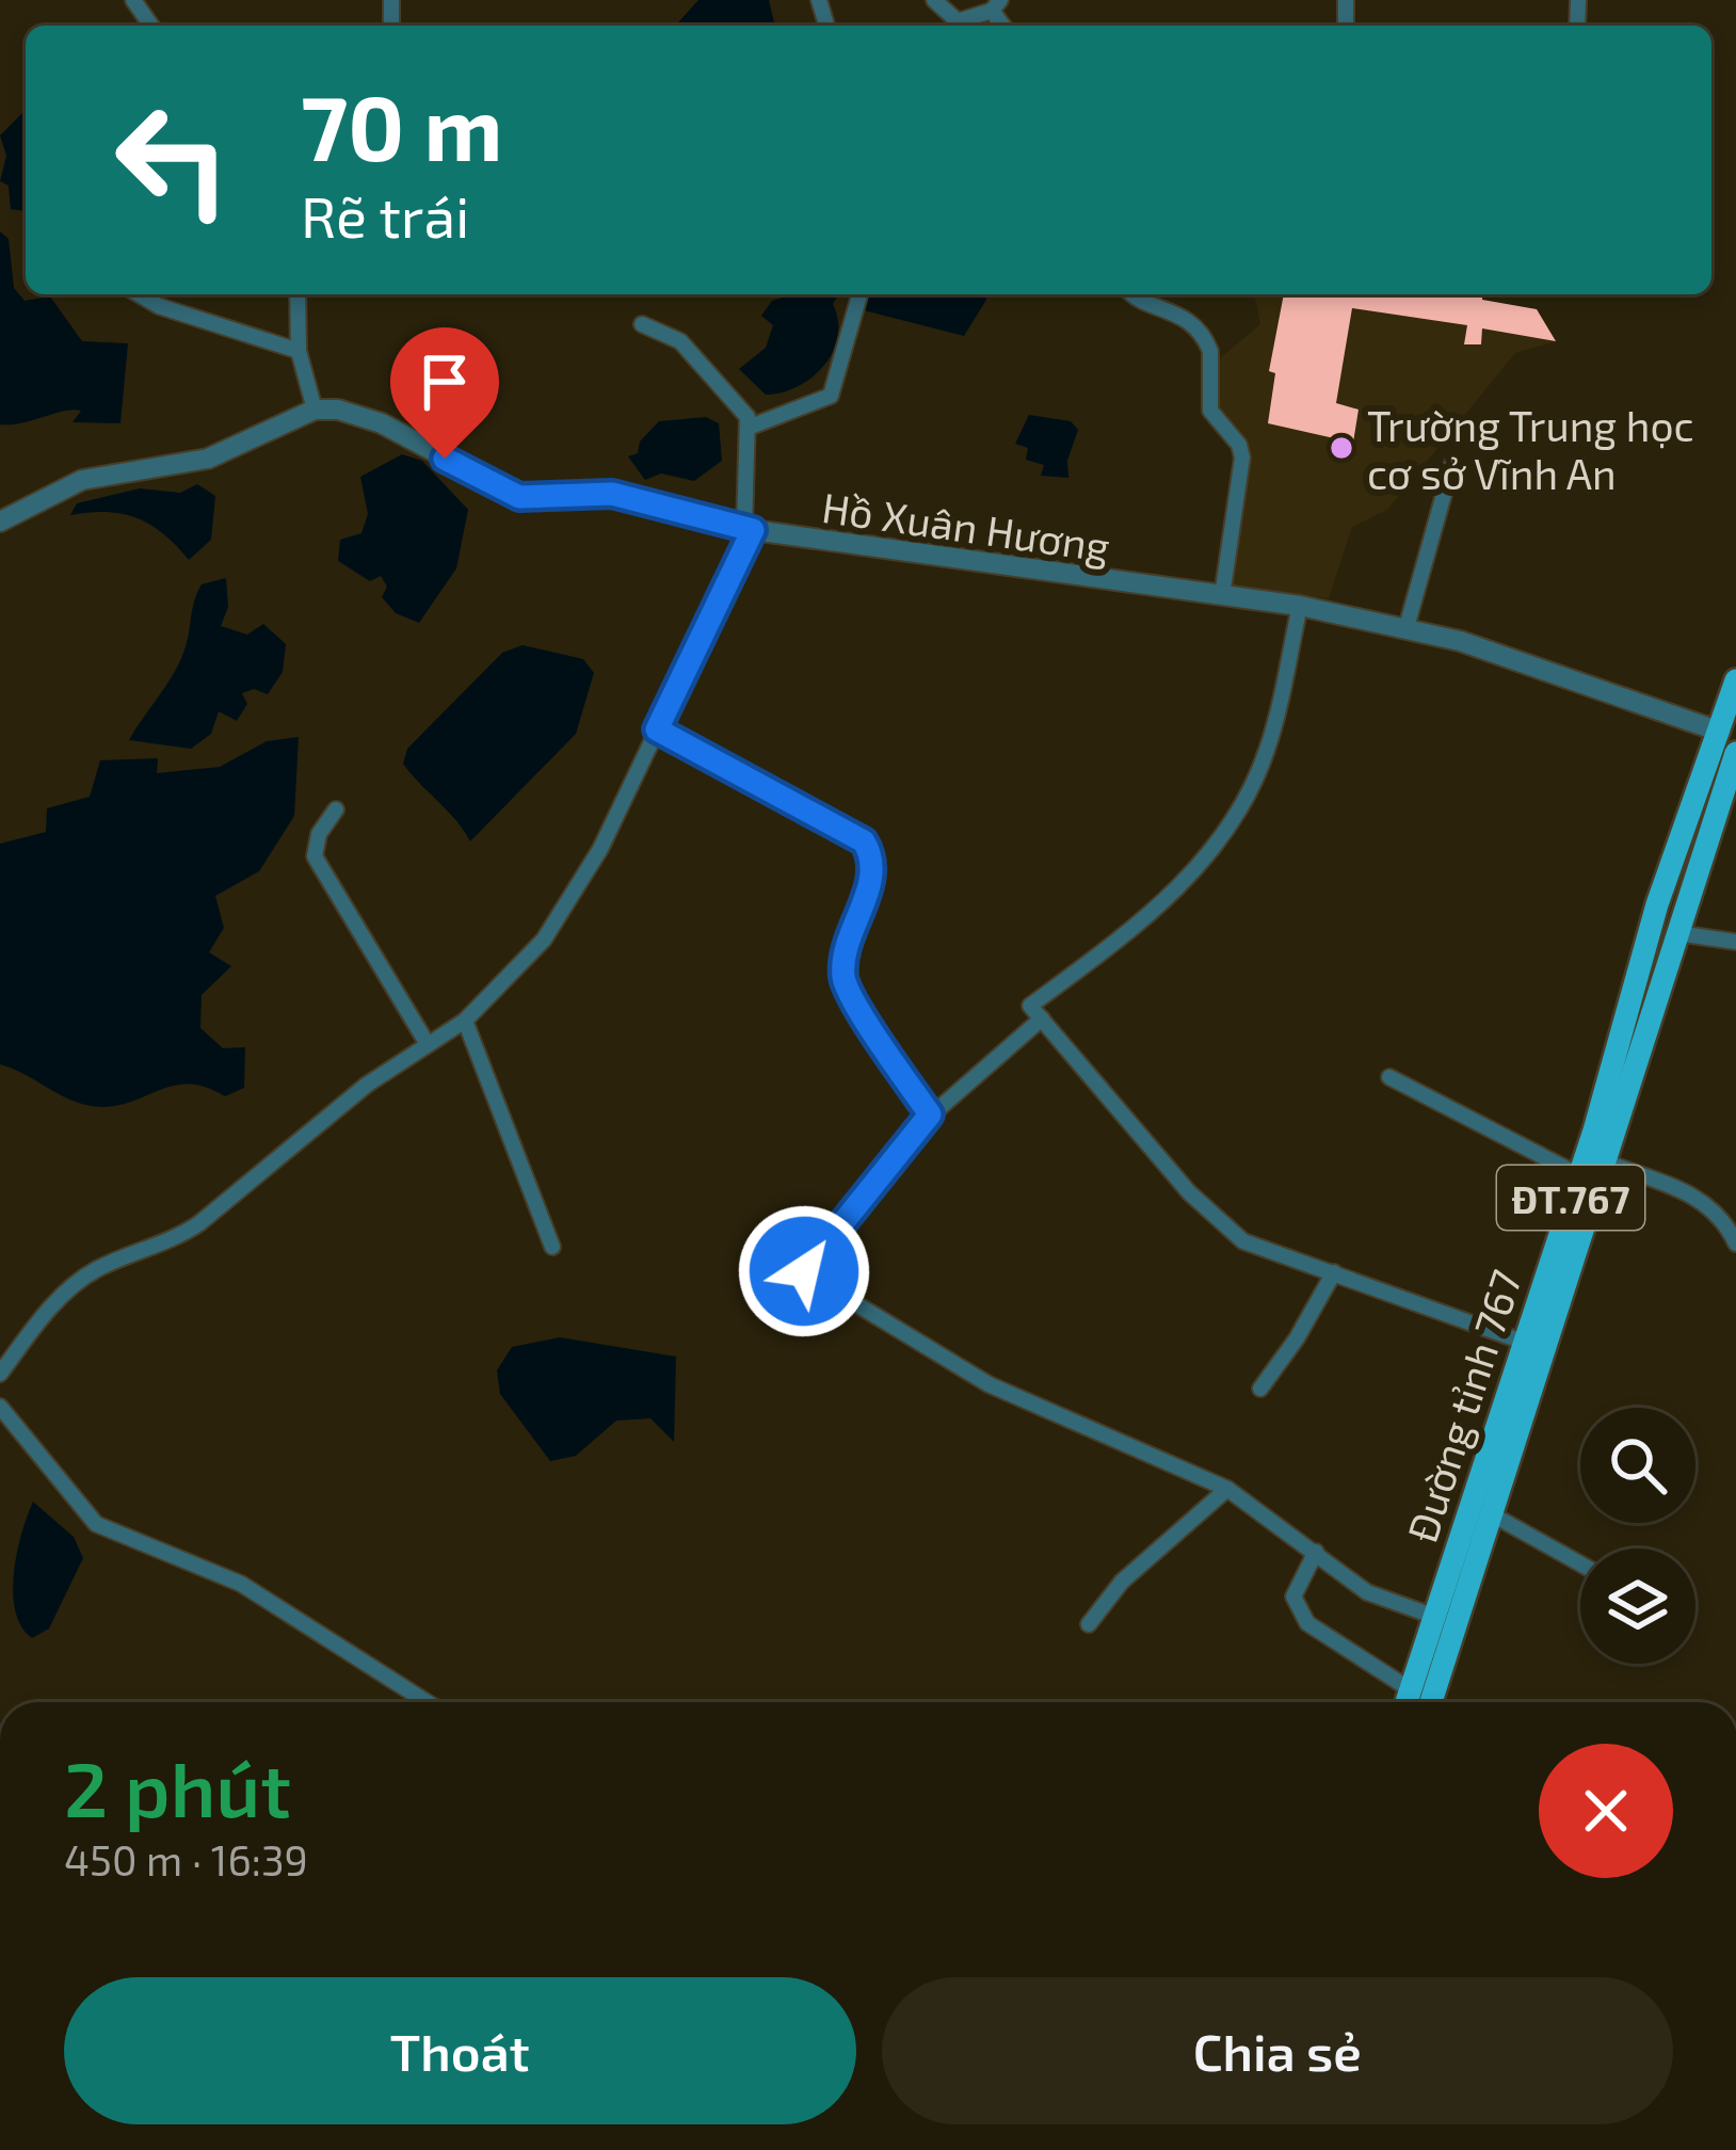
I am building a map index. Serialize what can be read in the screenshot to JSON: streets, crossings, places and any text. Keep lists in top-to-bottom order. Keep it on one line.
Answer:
{"streets":{"main road":["ĐT.767","Đường tỉnh 767"],"street":["Hồ Xuân Hương"]},"crossings":[["Hồ Xuân Hương","Đường tỉnh 767"]],"places":["Trường Trung học cơ sở Vĩnh An"],"page":{"turn":["70 m","Rẽ trái"],"heading":["2 phút","450 m · 16:39"],"buttons":["Thoát","Chia sẻ"]}}
